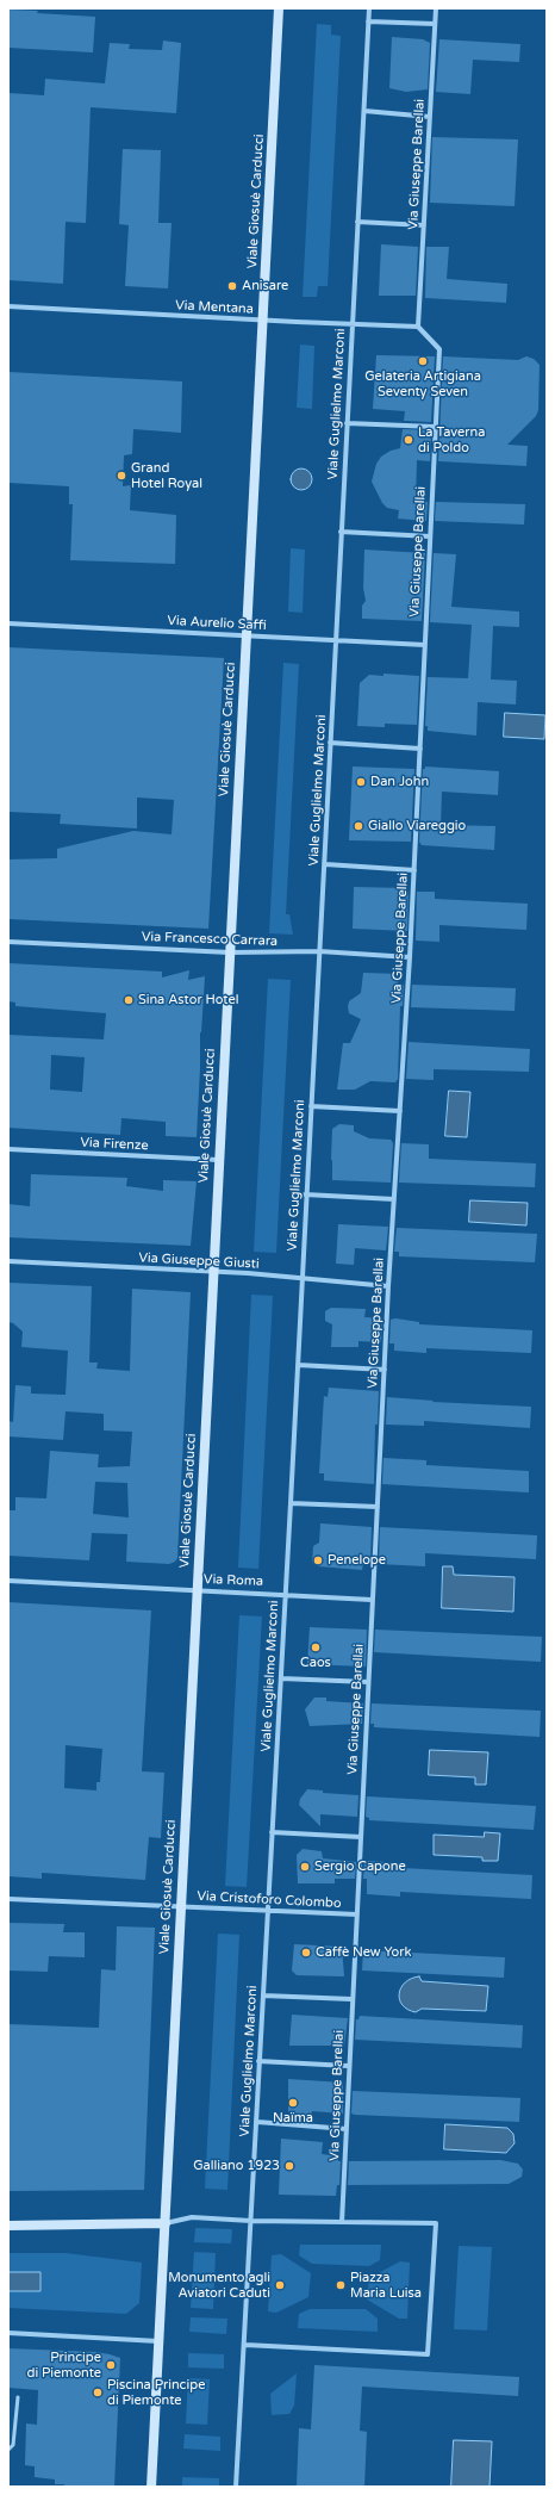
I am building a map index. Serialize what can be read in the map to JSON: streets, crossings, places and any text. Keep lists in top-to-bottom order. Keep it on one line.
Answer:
{"streets":{"street":["Via Giuseppe Barellai","Viale Giosuè Carducci","Via Mentana","Viale Guglielmo Marconi","Via Aurelio Saffi","Via Francesco Carrara","Via Firenze","Via Giuseppe Giusti","Via Roma","Via Cristoforo Colombo"]},"crossings":[["Via Giuseppe Barellai","Via Mentana"],["Via Giuseppe Barellai","Via Aurelio Saffi"],["Via Giuseppe Barellai","Via Francesco Carrara"],["Via Giuseppe Barellai","Via Giuseppe Giusti"],["Via Giuseppe Barellai","Via Roma"],["Via Giuseppe Barellai","Via Cristoforo Colombo"],["Viale Giosuè Carducci","Via Mentana"],["Viale Giosuè Carducci","Via Aurelio Saffi"],["Viale Giosuè Carducci","Via Francesco Carrara"],["Viale Giosuè Carducci","Via Firenze"],["Viale Giosuè Carducci","Via Giuseppe Giusti"],["Viale Giosuè Carducci","Via Roma"],["Viale Giosuè Carducci","Via Cristoforo Colombo"],["Via Mentana","Viale Guglielmo Marconi"],["Viale Guglielmo Marconi","Via Aurelio Saffi"],["Viale Guglielmo Marconi","Via Francesco Carrara"],["Viale Guglielmo Marconi","Via Giuseppe Giusti"],["Viale Guglielmo Marconi","Via Roma"],["Viale Guglielmo Marconi","Via Cristoforo Colombo"]],"places":["Anisare","Gelateria Artigiana Seventy Seven","La Taverna di Poldo","Grand Hotel Royal","Dan John","Giallo Viareggio","Sina Astor Hotel","Penelope","Caos","Sergio Capone","Caffè New York","Naïma","Galliano 1923","Monumento agli Aviatori Caduti","Piazza Maria Luisa","Principe di Piemonte","Piscina Principe di Piemonte"]}
